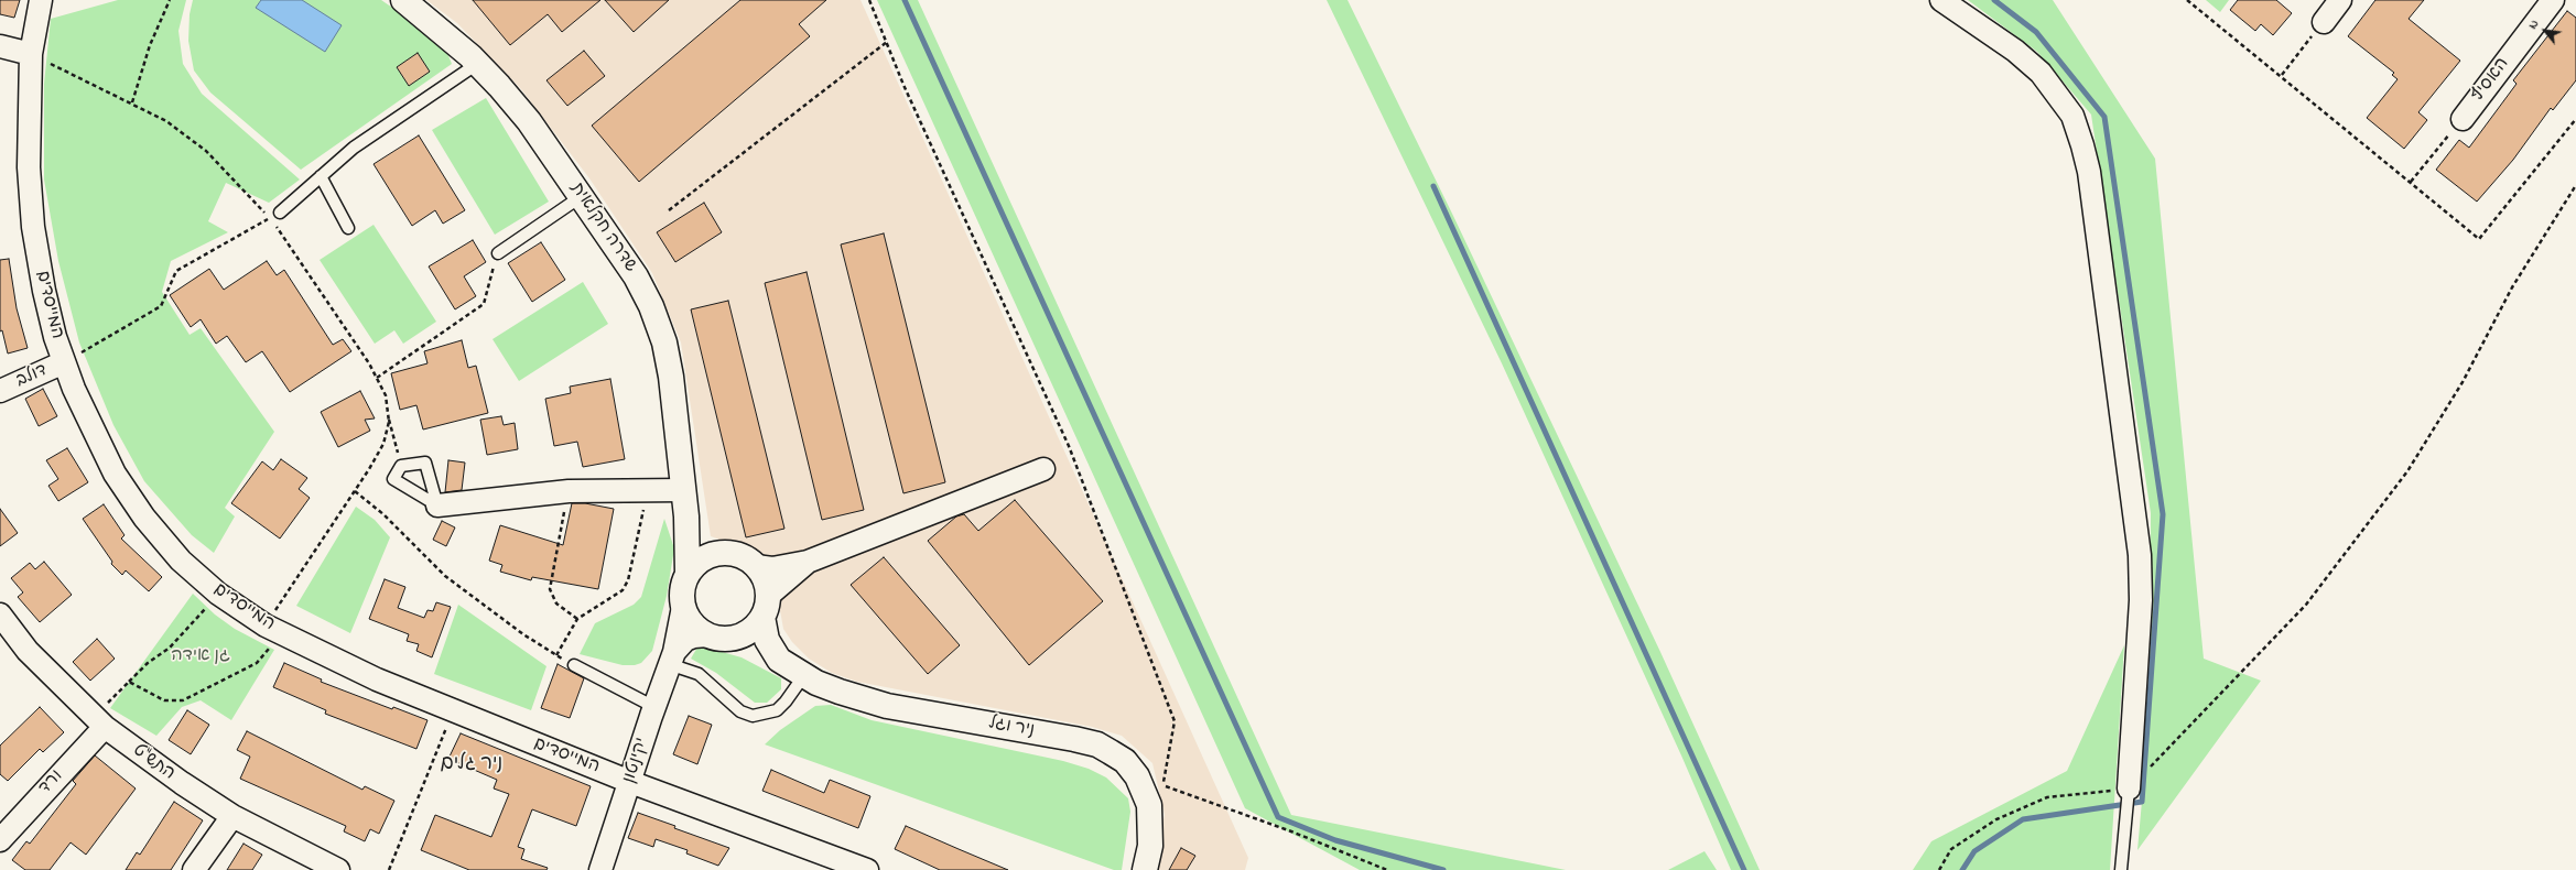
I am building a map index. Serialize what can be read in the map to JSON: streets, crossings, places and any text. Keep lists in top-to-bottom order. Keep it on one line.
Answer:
{"streets":{"street":["האסיף","שדרה חקלאית","המייסדים","דולב","ניר וגל","יקינטון","התש\"ט","ורד"]},"crossings":[["שדרה חקלאית","ניר וגל"],["שדרה חקלאית","יקינטון"],["המייסדים","דולב"],["המייסדים","יקינטון"],["ניר וגל","יקינטון"],["התש\"ט","ורד"]],"districts":["ניר גלים"],"parks":["גן אידה"],"north":"top left"}
